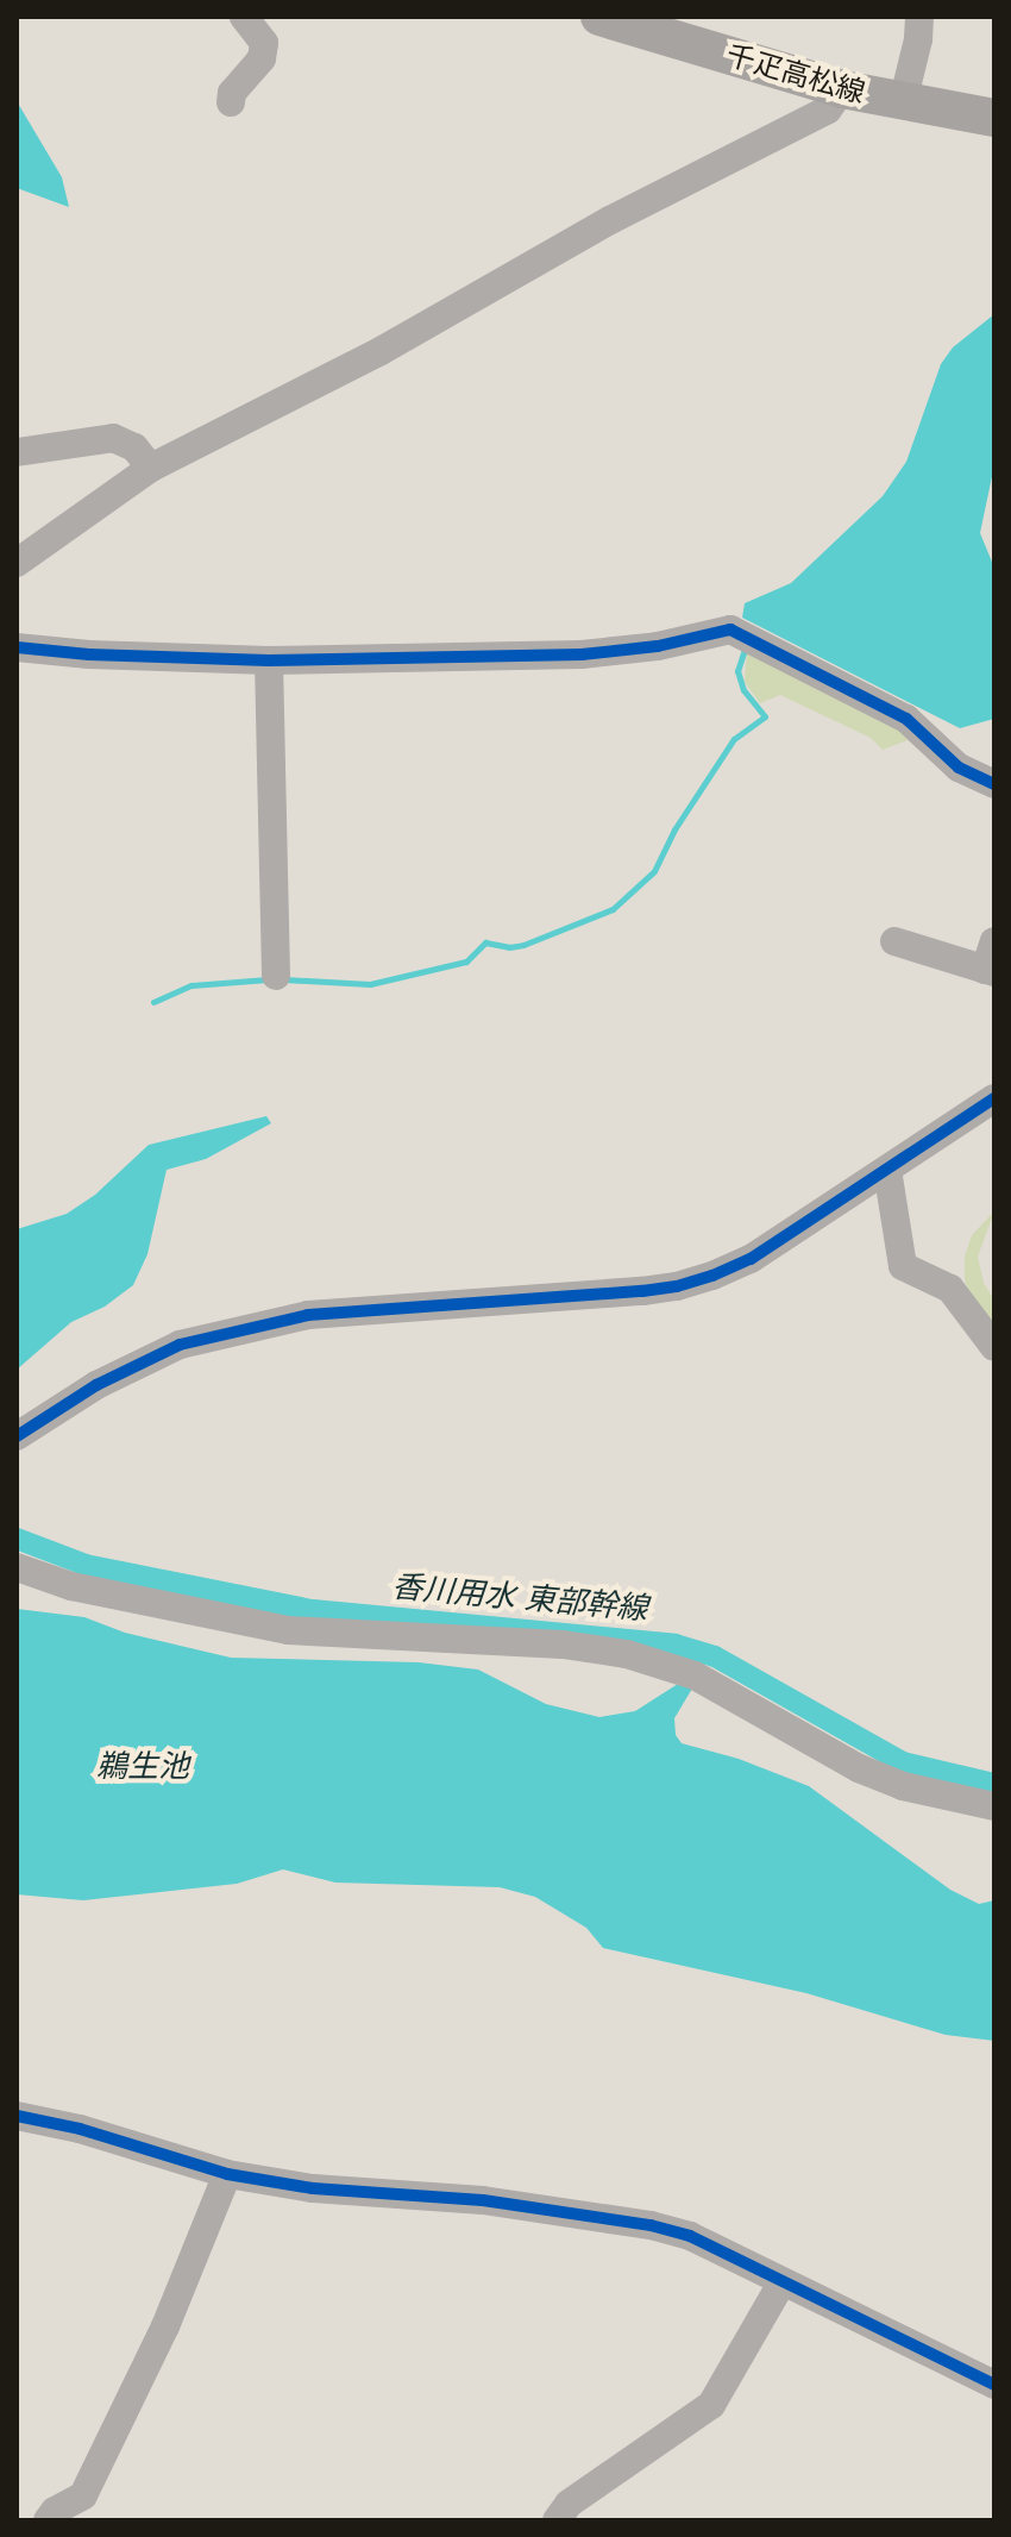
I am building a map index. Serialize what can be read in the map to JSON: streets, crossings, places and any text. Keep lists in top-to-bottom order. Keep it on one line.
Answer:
{"streets":{"main road":["千疋高松線"]},"water":["香川用水 東部幹線","鵜生池"]}
